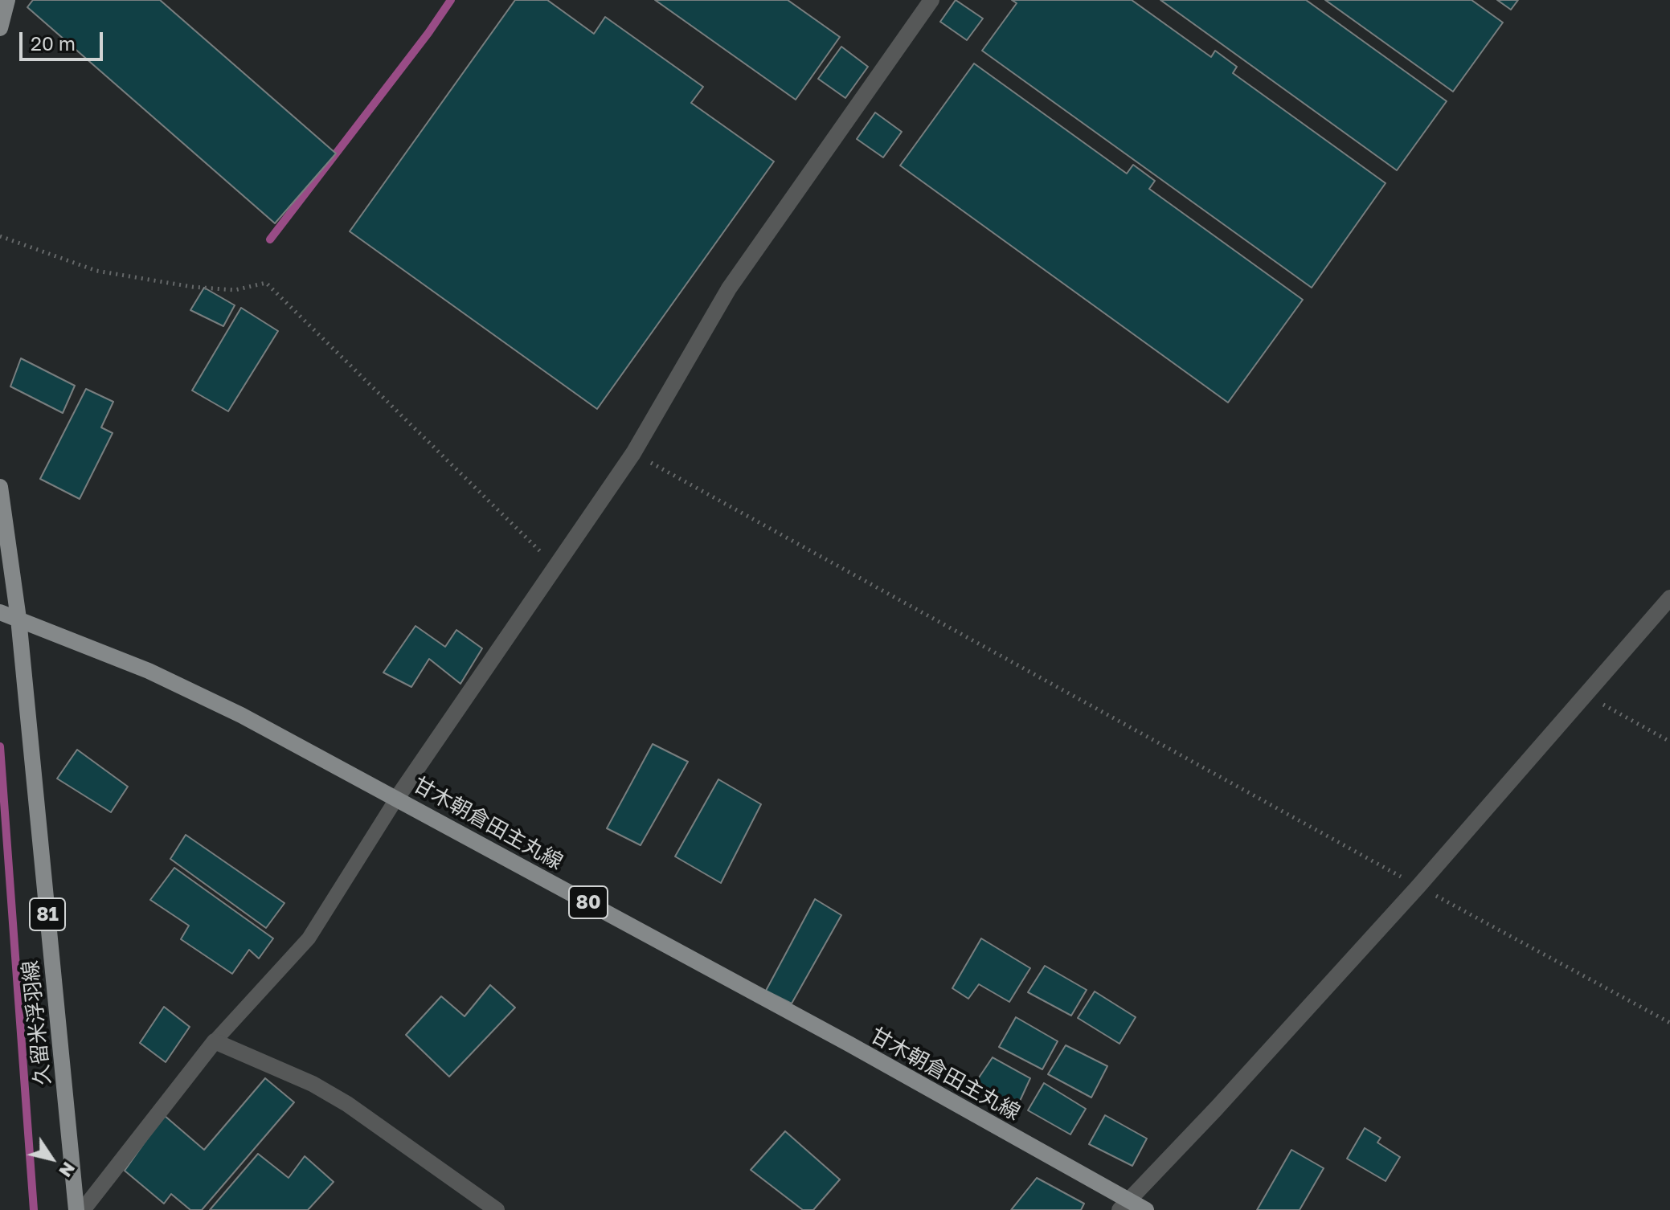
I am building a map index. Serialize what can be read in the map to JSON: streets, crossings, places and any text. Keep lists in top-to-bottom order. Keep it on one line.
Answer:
{"streets":{"main road":["甘木朝倉田主丸線","80","81","久留米浮羽線"]},"crossings":[["甘木朝倉田主丸線","久留米浮羽線"]],"scale_bar":"20 m","north":"bottom right"}
